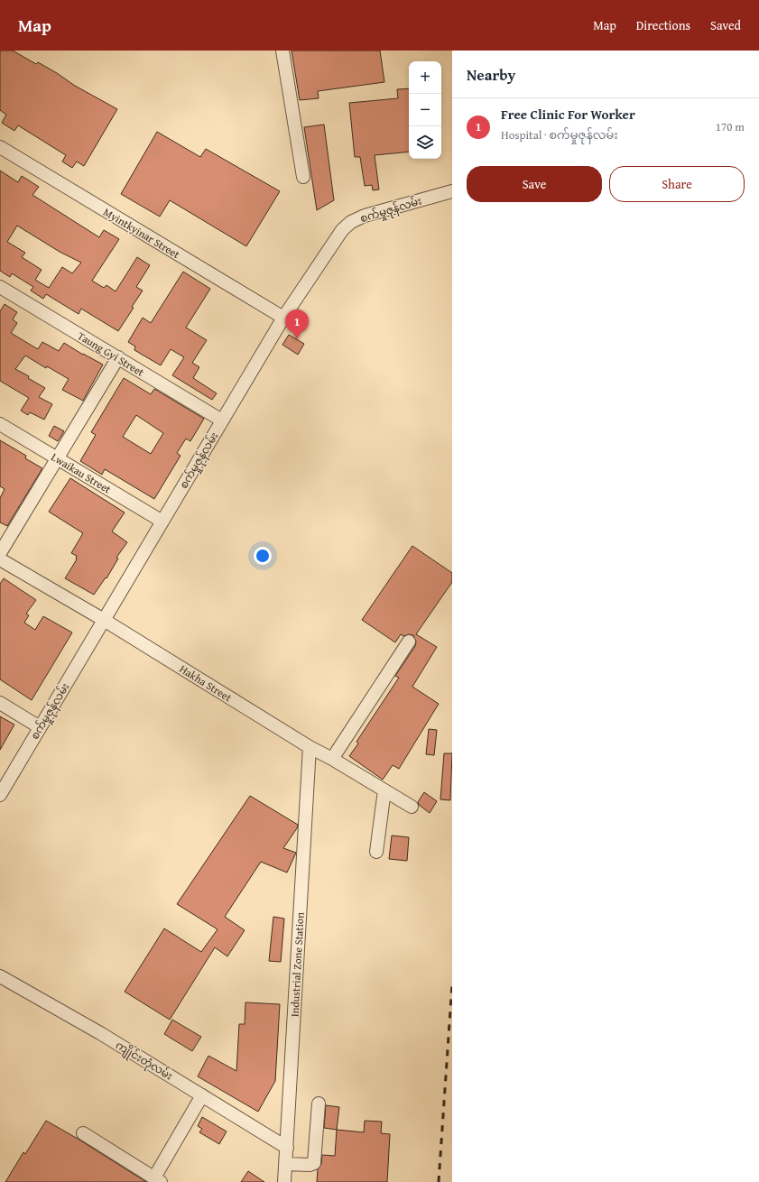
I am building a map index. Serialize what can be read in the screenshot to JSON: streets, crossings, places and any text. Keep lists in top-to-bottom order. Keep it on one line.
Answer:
{"streets":{"street":["စက်မှုဇုန်လမ်း","Myintkyinar Street","Taung Gyi Street","Lwaikau Street","Hakha Street","Industrial Zone Station","ကျိုင်းတုံလမ်း"]},"crossings":[["စက်မှုဇုန်လမ်း","Myintkyinar Street"],["စက်မှုဇုန်လမ်း","Taung Gyi Street"],["စက်မှုဇုန်လမ်း","Lwaikau Street"],["စက်မှုဇုန်လမ်း","Hakha Street"],["Hakha Street","Industrial Zone Station"],["Industrial Zone Station","ကျိုင်းတုံလမ်း"]],"page":{"header":"Map","nav":["Map","Directions","Saved"],"heading":"Nearby","map_buttons":["+","−"],"list":[{"mark":"1","name":"Free Clinic For Worker","note":"Hospital · စက်မှုဇုန်လမ်း","value":"170 m"}],"buttons":["Save","Share"],"pins":"1"}}
